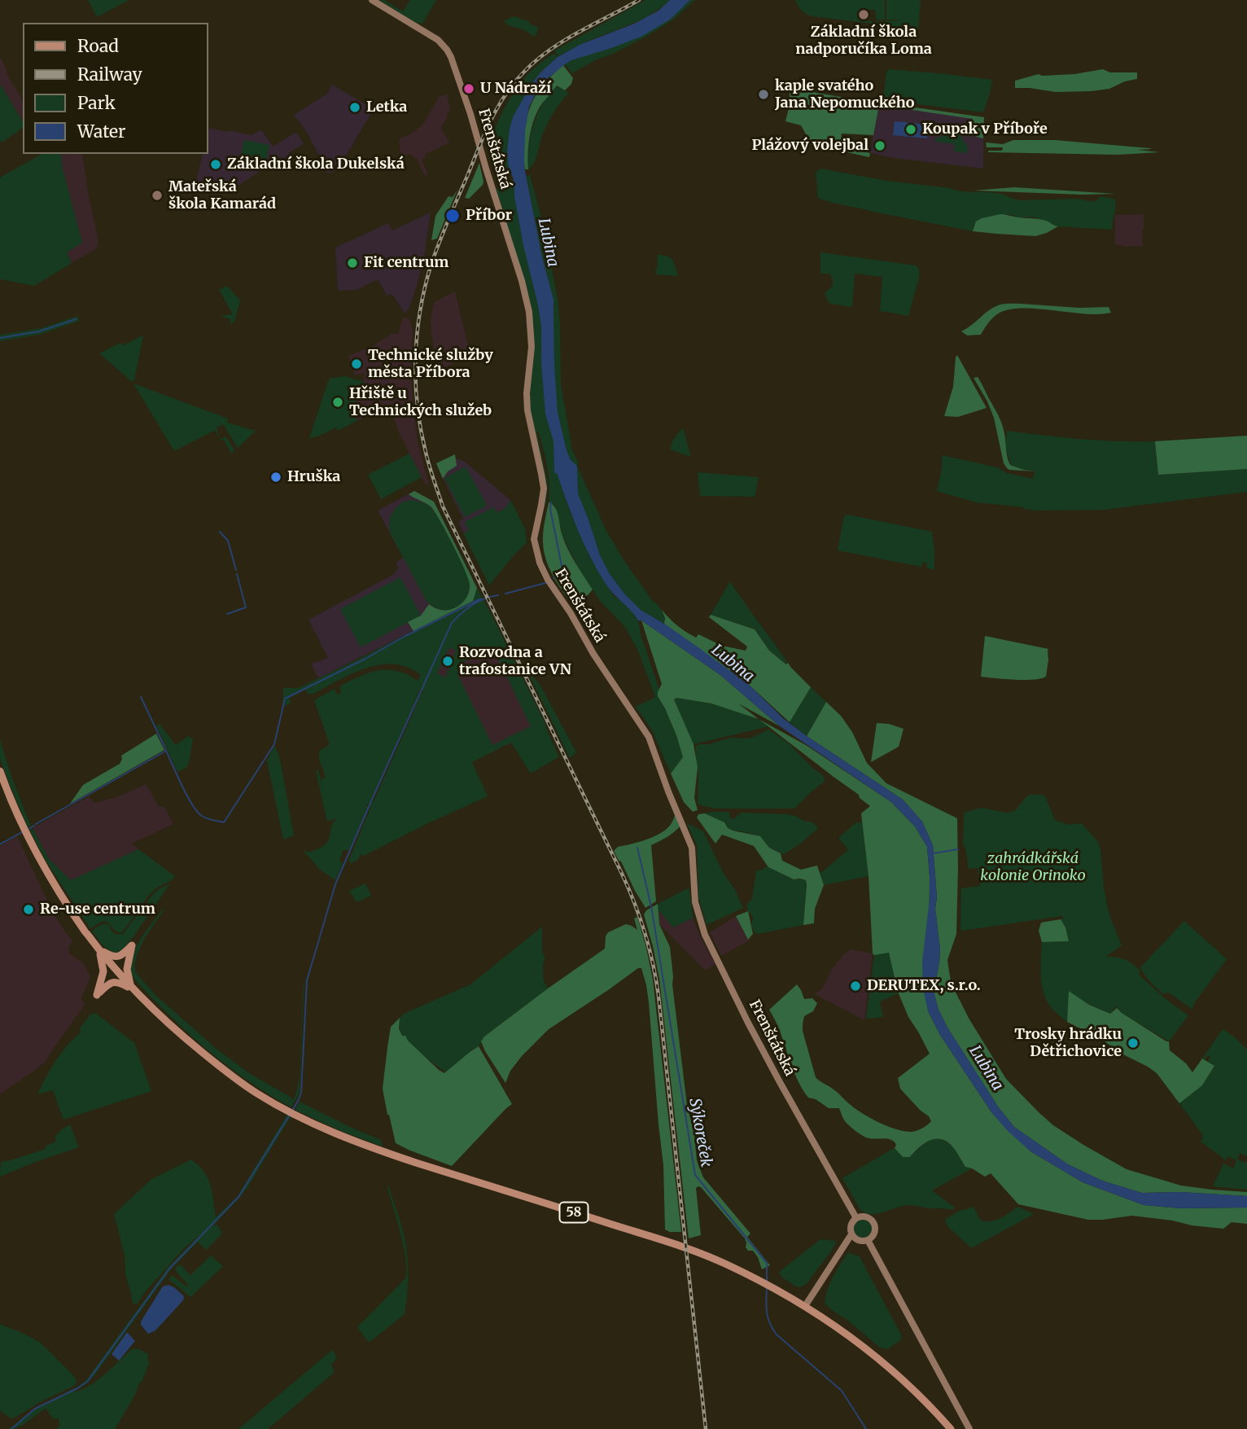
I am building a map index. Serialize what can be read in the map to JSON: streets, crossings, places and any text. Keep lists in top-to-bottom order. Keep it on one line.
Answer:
{"streets":{"main road":["Frenštátská","58"]},"water":["Lubina","Sýkoreček"],"parks":["zahrádkářská kolonie Orinoko"],"places":["Základní škola nadporučíka Loma","U Nádraží","kaple svatého Jana Nepomuckého","Letka","Koupak v Příboře","Plážový volejbal","Základní škola Dukelská","Mateřská škola Kamarád","Příbor","Fit centrum","Technické služby města Příbora","Hřiště u Technických služeb","Hruška","Rozvodna a trafostanice VN","Re-use centrum","DERUTEX, s.r.o.","Trosky hrádku Dětřichovice"],"legend":["Road","Railway","Park","Water"]}
